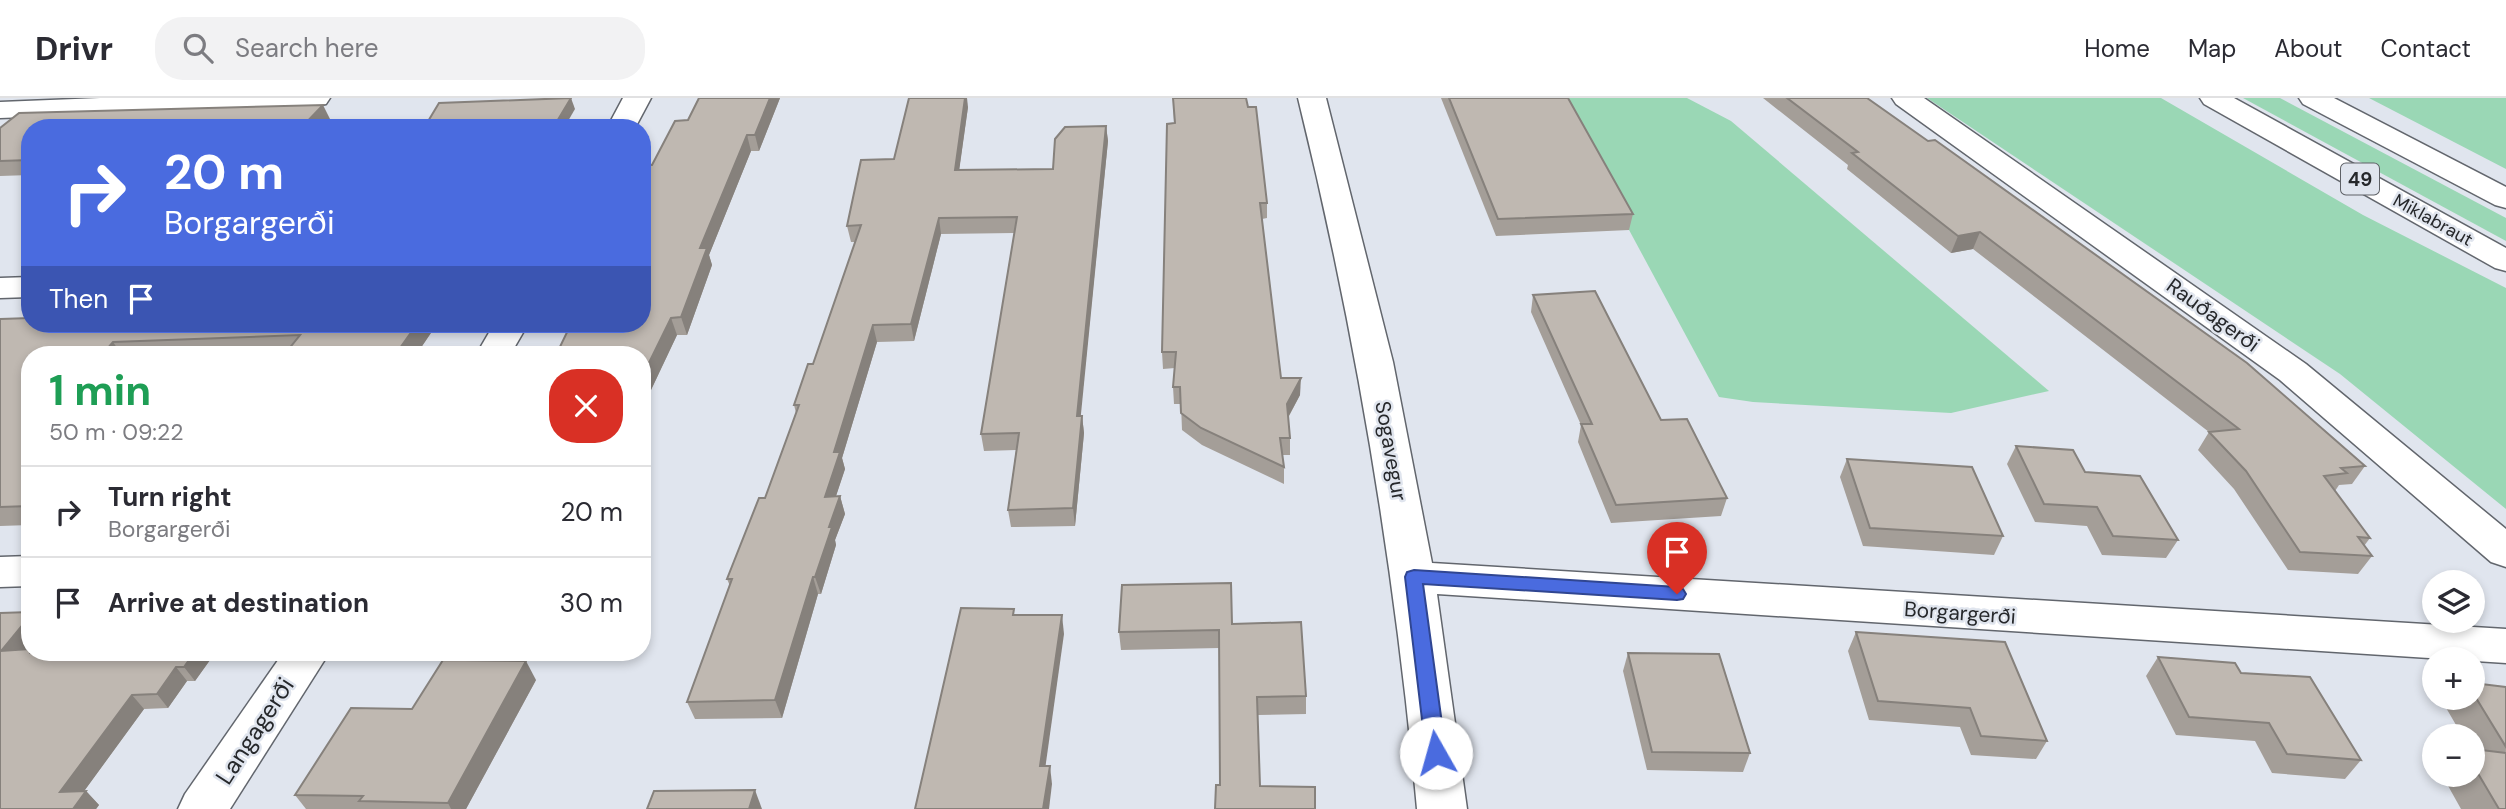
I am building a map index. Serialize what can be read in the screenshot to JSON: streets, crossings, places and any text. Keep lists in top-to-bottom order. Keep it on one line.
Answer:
{"streets":{"main road":["49","Miklabraut","Rauðagerði","Sogavegur","Borgargerði","Langagerði"]},"crossings":[["Sogavegur","Borgargerði"]],"page":{"header":"Drivr","search":"Search here","nav":["Home","Map","About","Contact"],"turn":["20 m","Borgargerði"],"then":"Then","heading":["1 min","50 m · 09:22"],"list":[{"name":"Turn right","note":"Borgargerði","value":"20 m"},{"name":"Arrive at destination","value":"30 m"}],"map_buttons":["+","−"]}}
